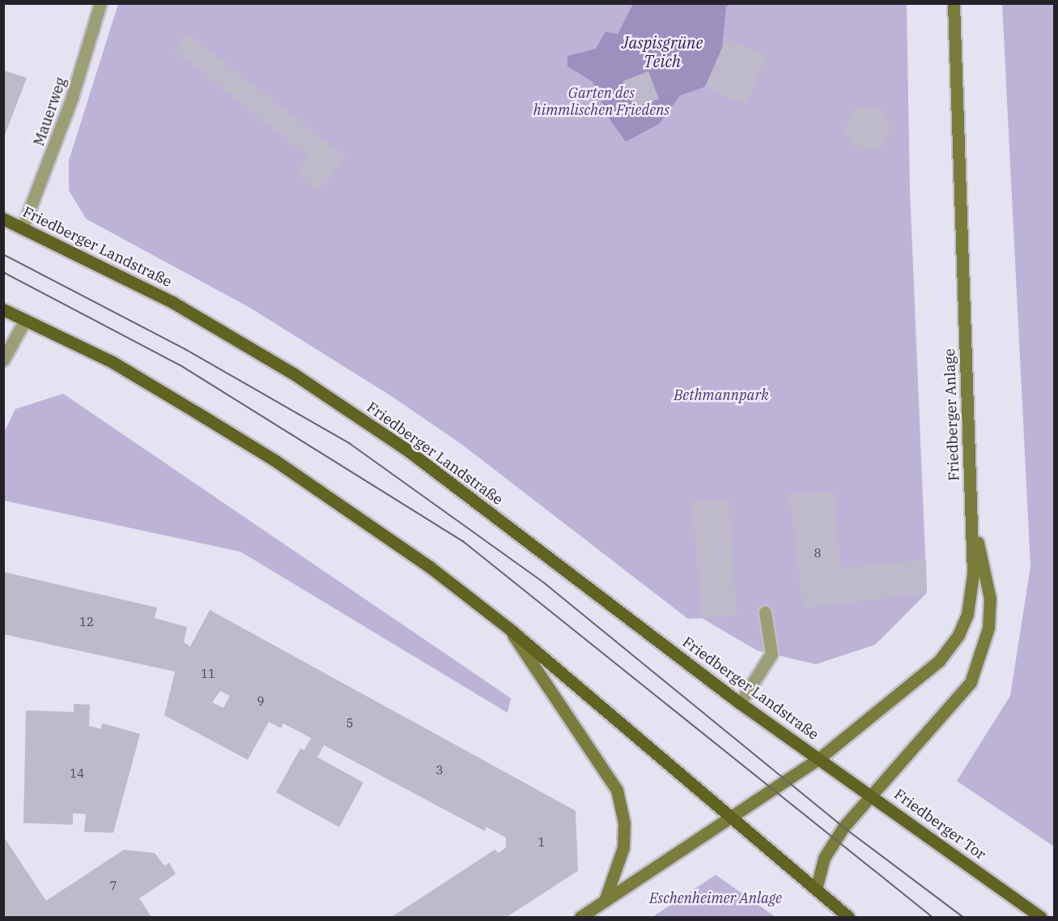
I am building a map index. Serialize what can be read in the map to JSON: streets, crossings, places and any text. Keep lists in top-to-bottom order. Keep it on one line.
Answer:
{"streets":{"main road":["Friedberger Landstraße","Friedberger Anlage","Friedberger Tor"],"street":["Mauerweg"]},"crossings":[["Mauerweg","Friedberger Landstraße"],["Friedberger Landstraße","Friedberger Anlage"],["Friedberger Landstraße","Friedberger Tor"],["Friedberger Anlage","Friedberger Tor"]],"water":["Jaspisgrüne Teich"],"parks":["Garten des himmlischen Friedens","Bethmannpark","Eschenheimer Anlage"],"house_numbers":["8","12","11","9","5","3","14","1","7"]}
